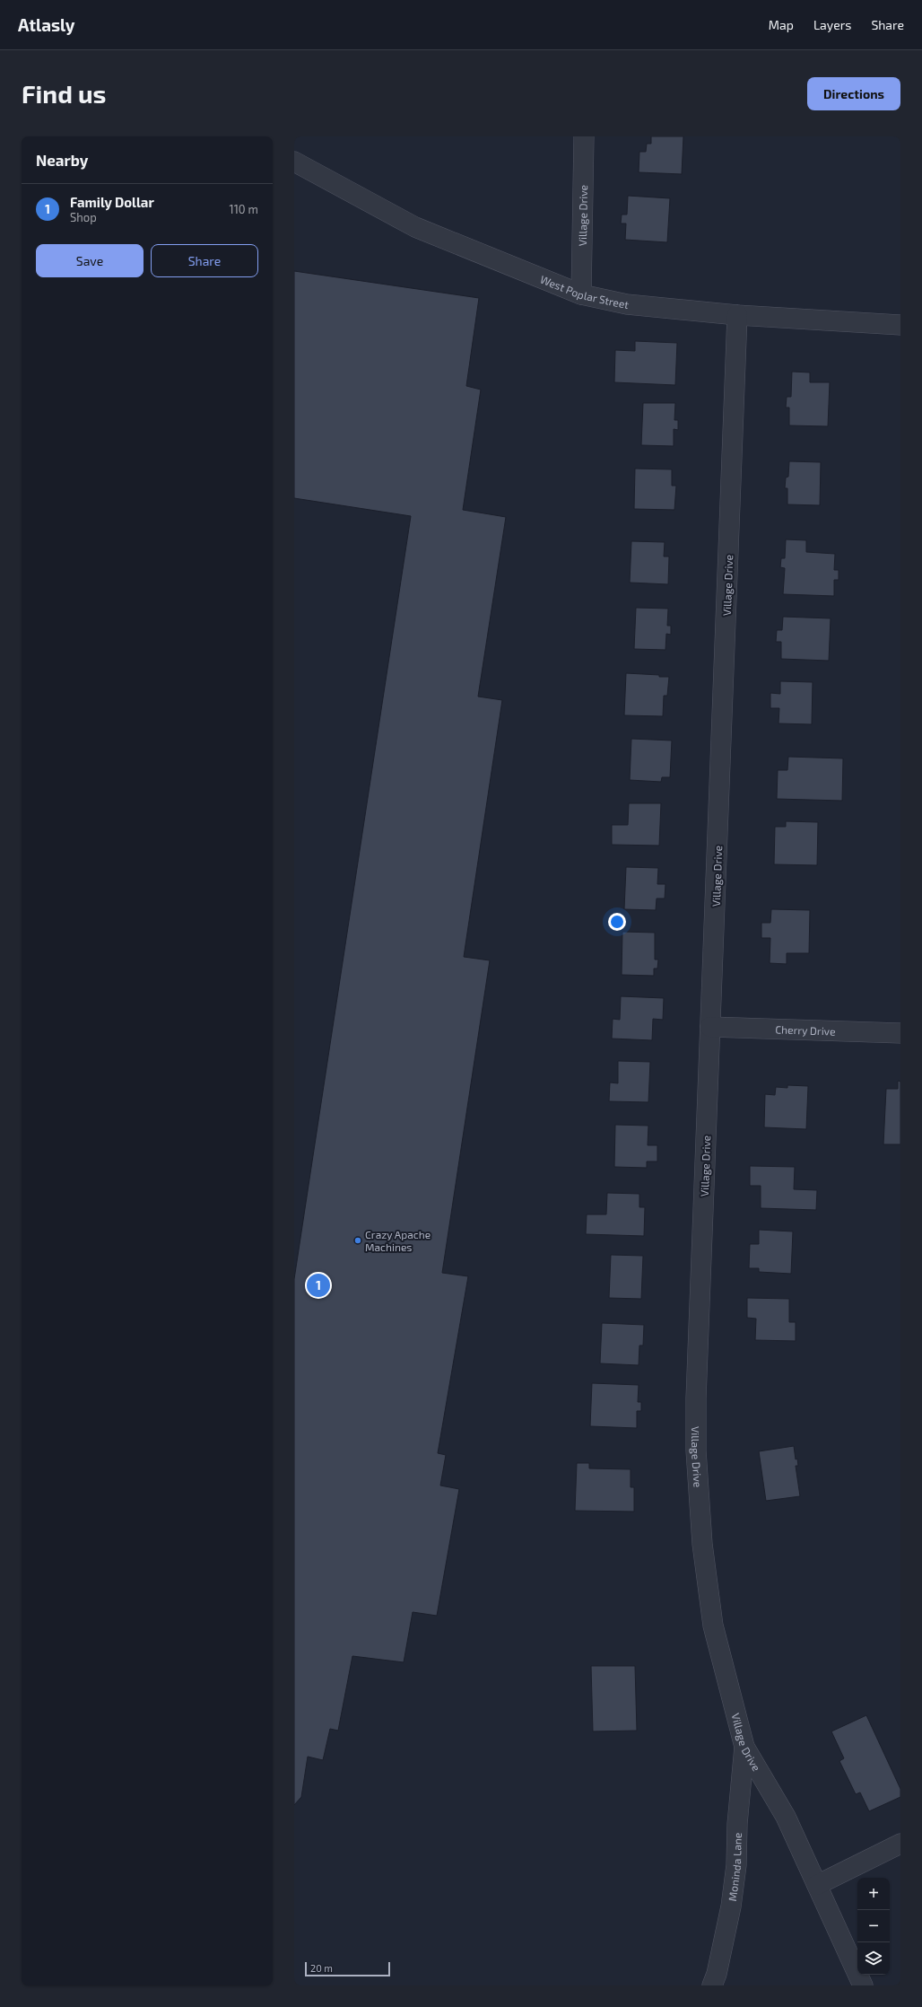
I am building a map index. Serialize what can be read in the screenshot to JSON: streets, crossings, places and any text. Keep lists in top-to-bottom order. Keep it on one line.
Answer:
{"streets":{"street":["Village Drive","West Poplar Street","Cherry Drive","Moninda Lane"]},"crossings":[["Village Drive","West Poplar Street"],["Village Drive","Cherry Drive"],["Village Drive","Moninda Lane"]],"places":["Crazy Apache Machines"],"scale_bar":"20 m","page":{"header":"Atlasly","nav":["Map","Layers","Share"],"buttons":["Directions",["Save","Share"]],"title":"Find us","heading":"Nearby","list":[{"mark":"1","name":"Family Dollar","note":"Shop","value":"110 m"}],"pins":"1","map_buttons":["+","−"],"scale":"20 m"}}
